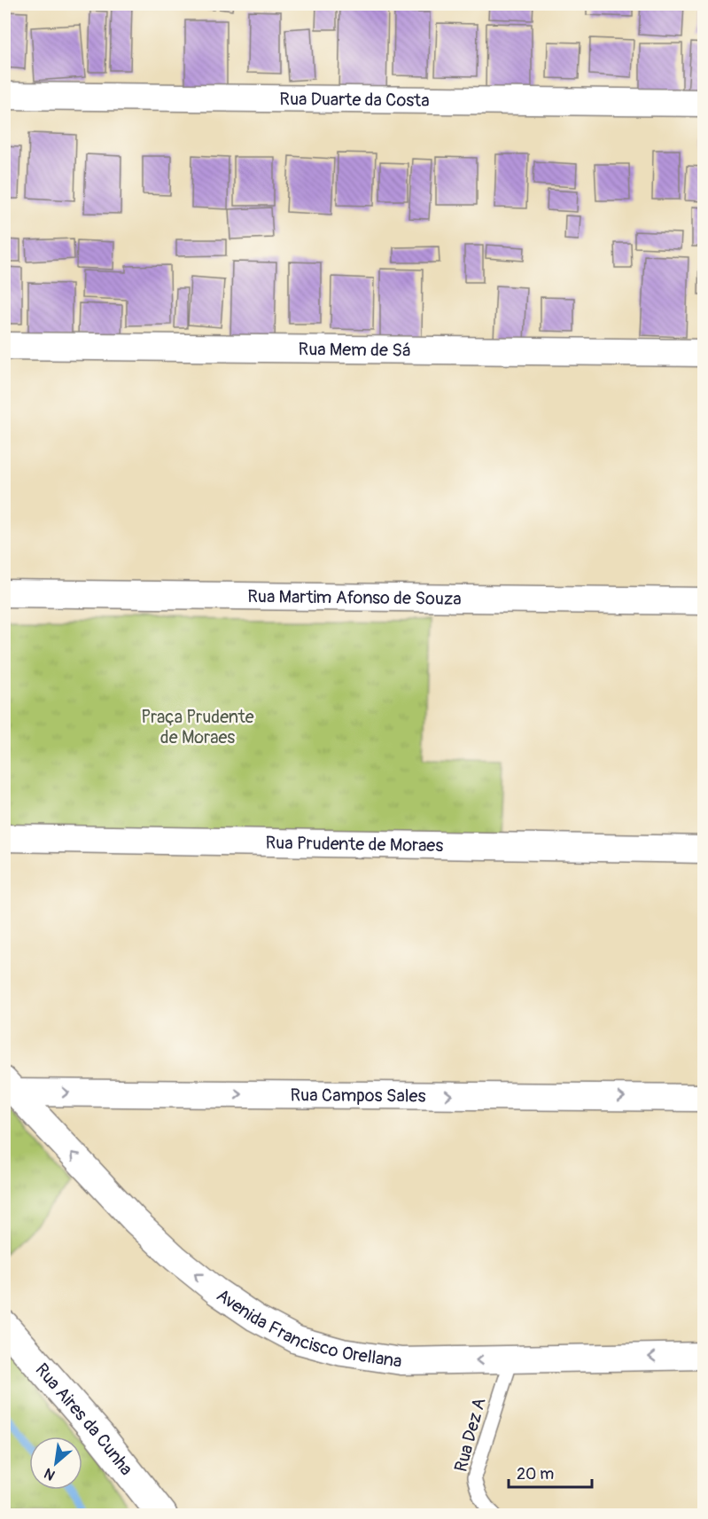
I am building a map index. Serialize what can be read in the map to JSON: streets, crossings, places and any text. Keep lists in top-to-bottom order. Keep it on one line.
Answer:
{"streets":{"street":["Rua Duarte da Costa","Rua Mem de Sá","Rua Martim Afonso de Souza","Rua Prudente de Moraes","Rua Campos Sales","Avenida Francisco Orellana","Rua Aires da Cunha"],"lane":["Rua Dez A"]},"crossings":[["Rua Campos Sales","Avenida Francisco Orellana"],["Avenida Francisco Orellana","Rua Dez A"]],"one_way":["Rua Campos Sales","Avenida Francisco Orellana"],"parks":["Praça Prudente de Moraes"],"scale_bar":"20 m","north":"bottom left"}
